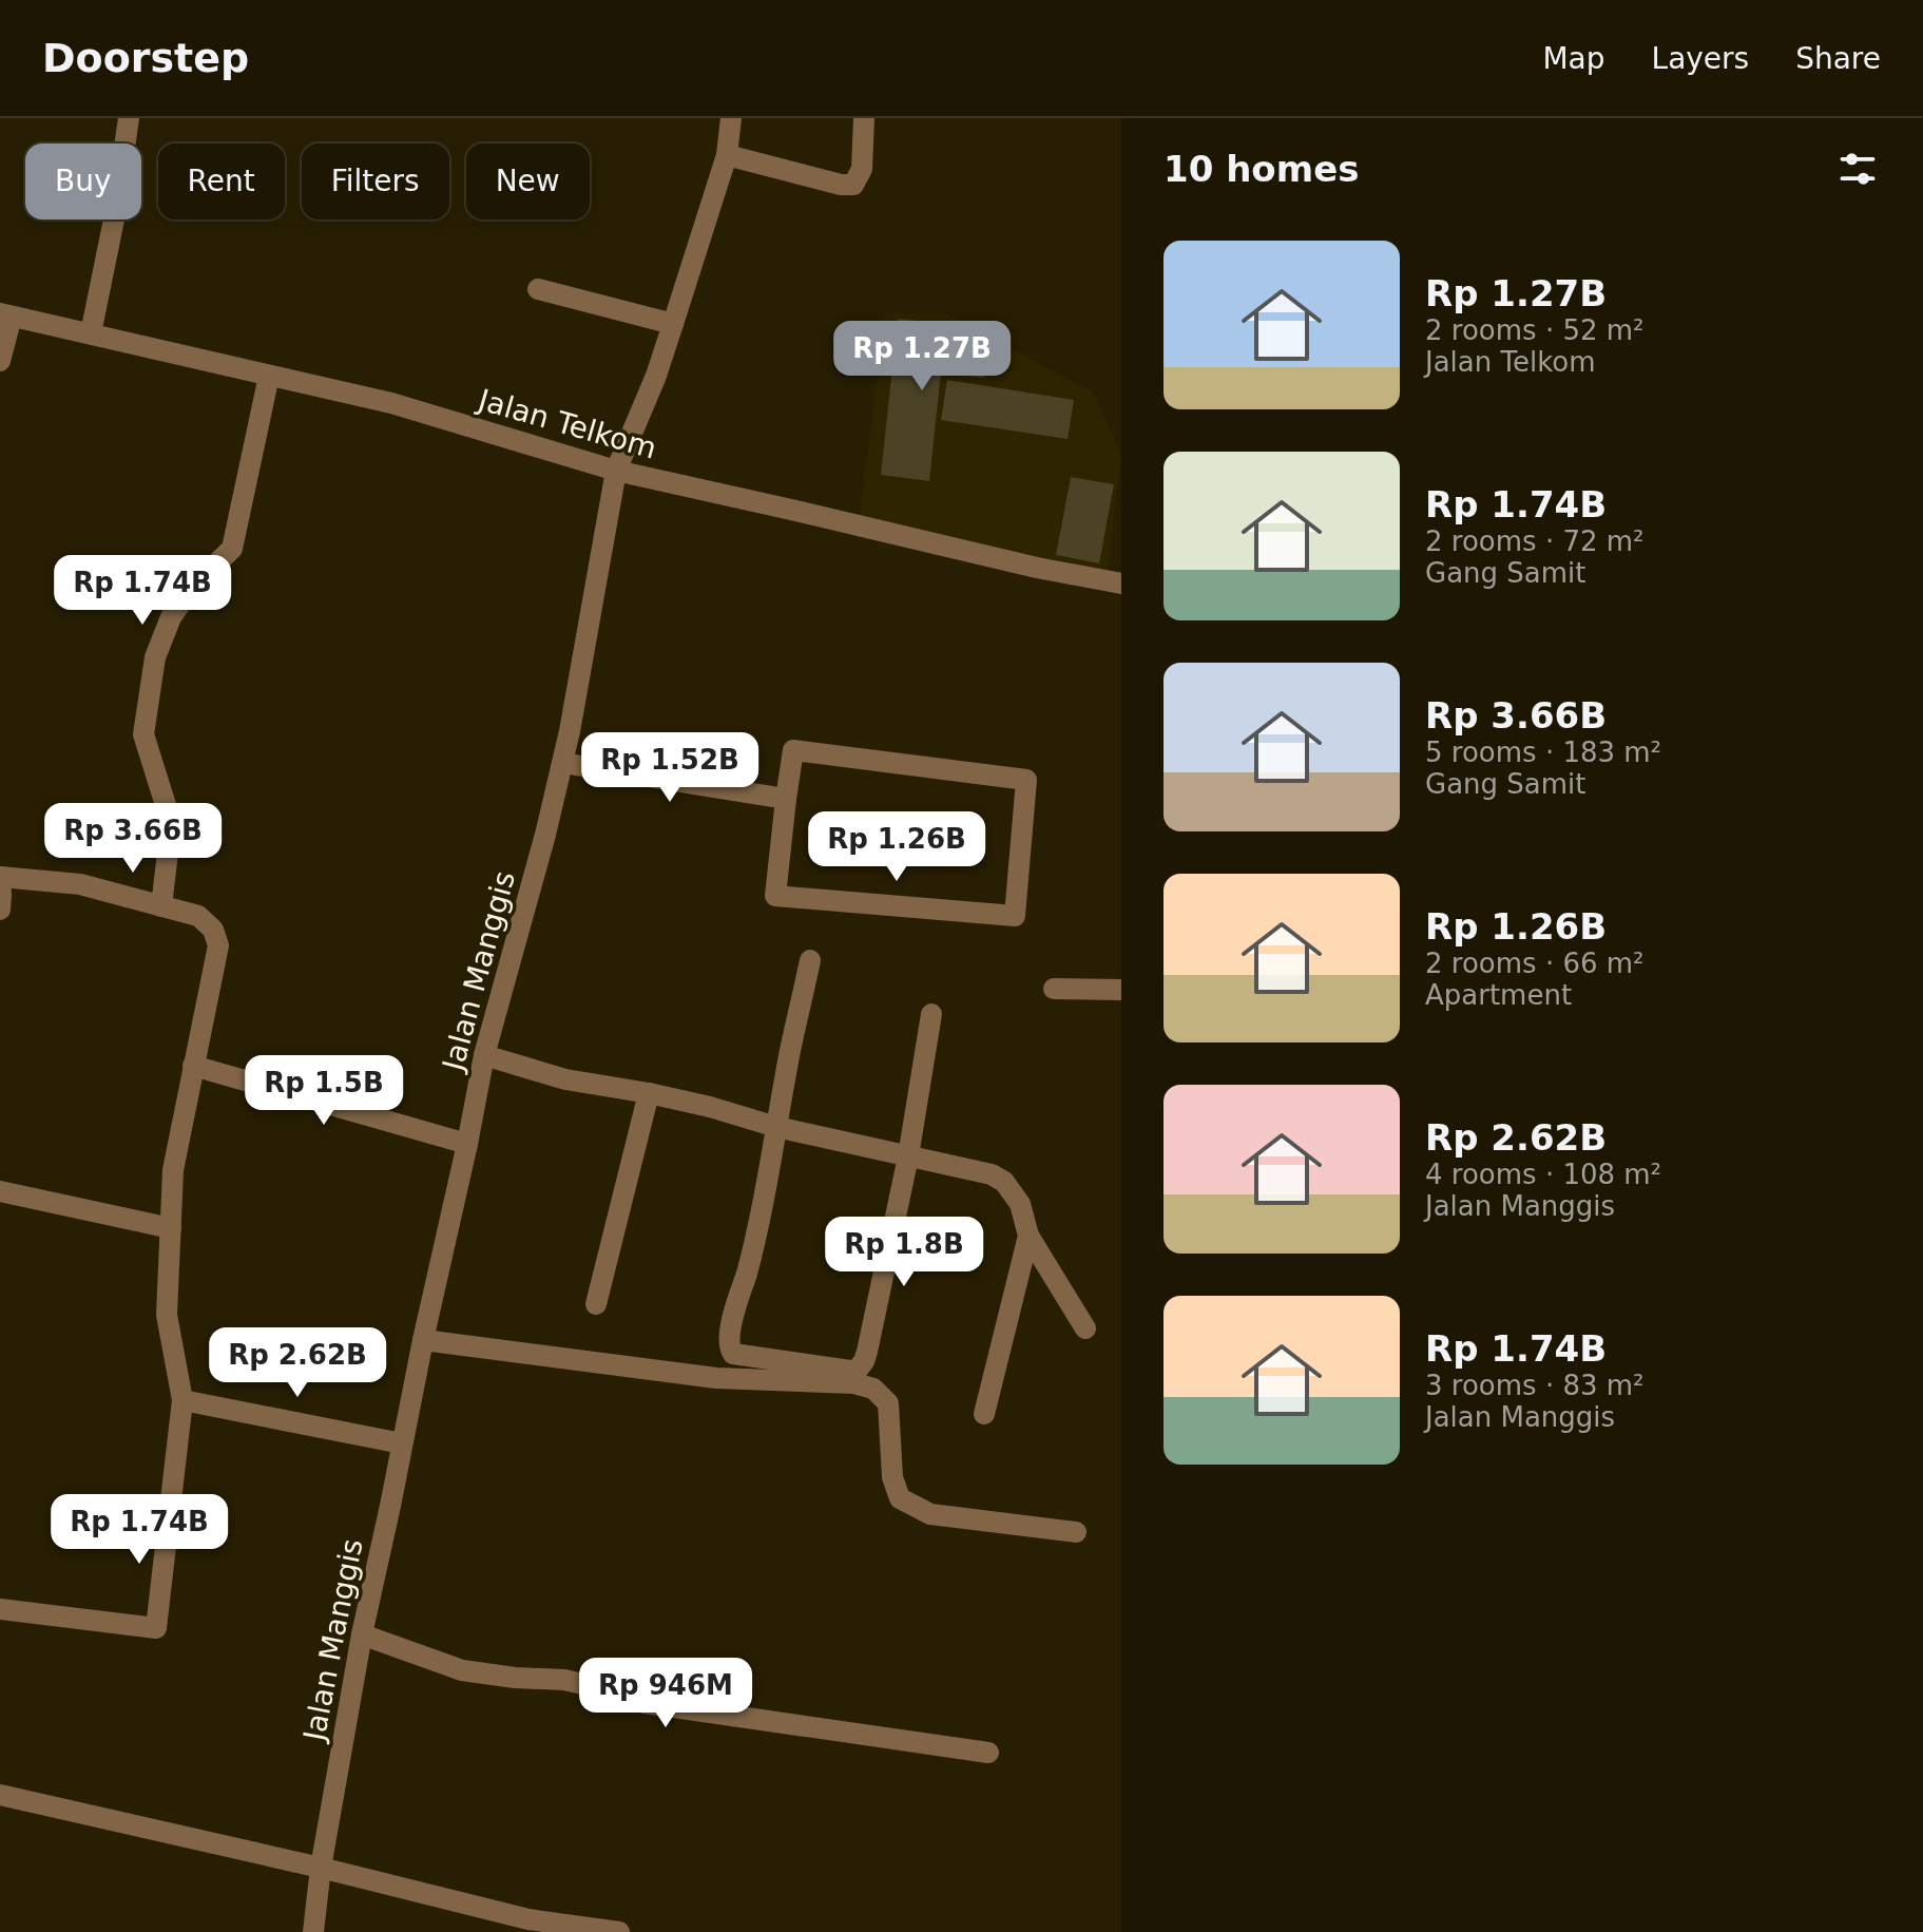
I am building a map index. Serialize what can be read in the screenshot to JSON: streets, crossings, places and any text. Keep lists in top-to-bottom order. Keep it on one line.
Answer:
{"streets":{"street":["Jalan Telkom","Jalan Manggis"]},"crossings":[["Jalan Telkom","Jalan Manggis"]],"page":{"header":"Doorstep","nav":["Map","Layers","Share"],"heading":"10 homes","chip":["Buy","Rent","Filters","New"],"list":[{"name":"Rp 1.27B","note":"2 rooms · 52 m² · Jalan Telkom"},{"name":"Rp 1.74B","note":"2 rooms · 72 m² · Gang Samit"},{"name":"Rp 3.66B","note":"5 rooms · 183 m² · Gang Samit"},{"name":"Rp 1.26B","note":"2 rooms · 66 m² · Apartment"},{"name":"Rp 2.62B","note":"4 rooms · 108 m² · Jalan Manggis"},{"name":"Rp 1.74B","note":"3 rooms · 83 m² · Jalan Manggis"}],"price":["Rp 1.27B","Rp 1.74B","Rp 1.52B","Rp 3.66B","Rp 1.26B","Rp 1.5B","Rp 1.8B","Rp 2.62B","Rp 1.74B","Rp 946M"]}}
